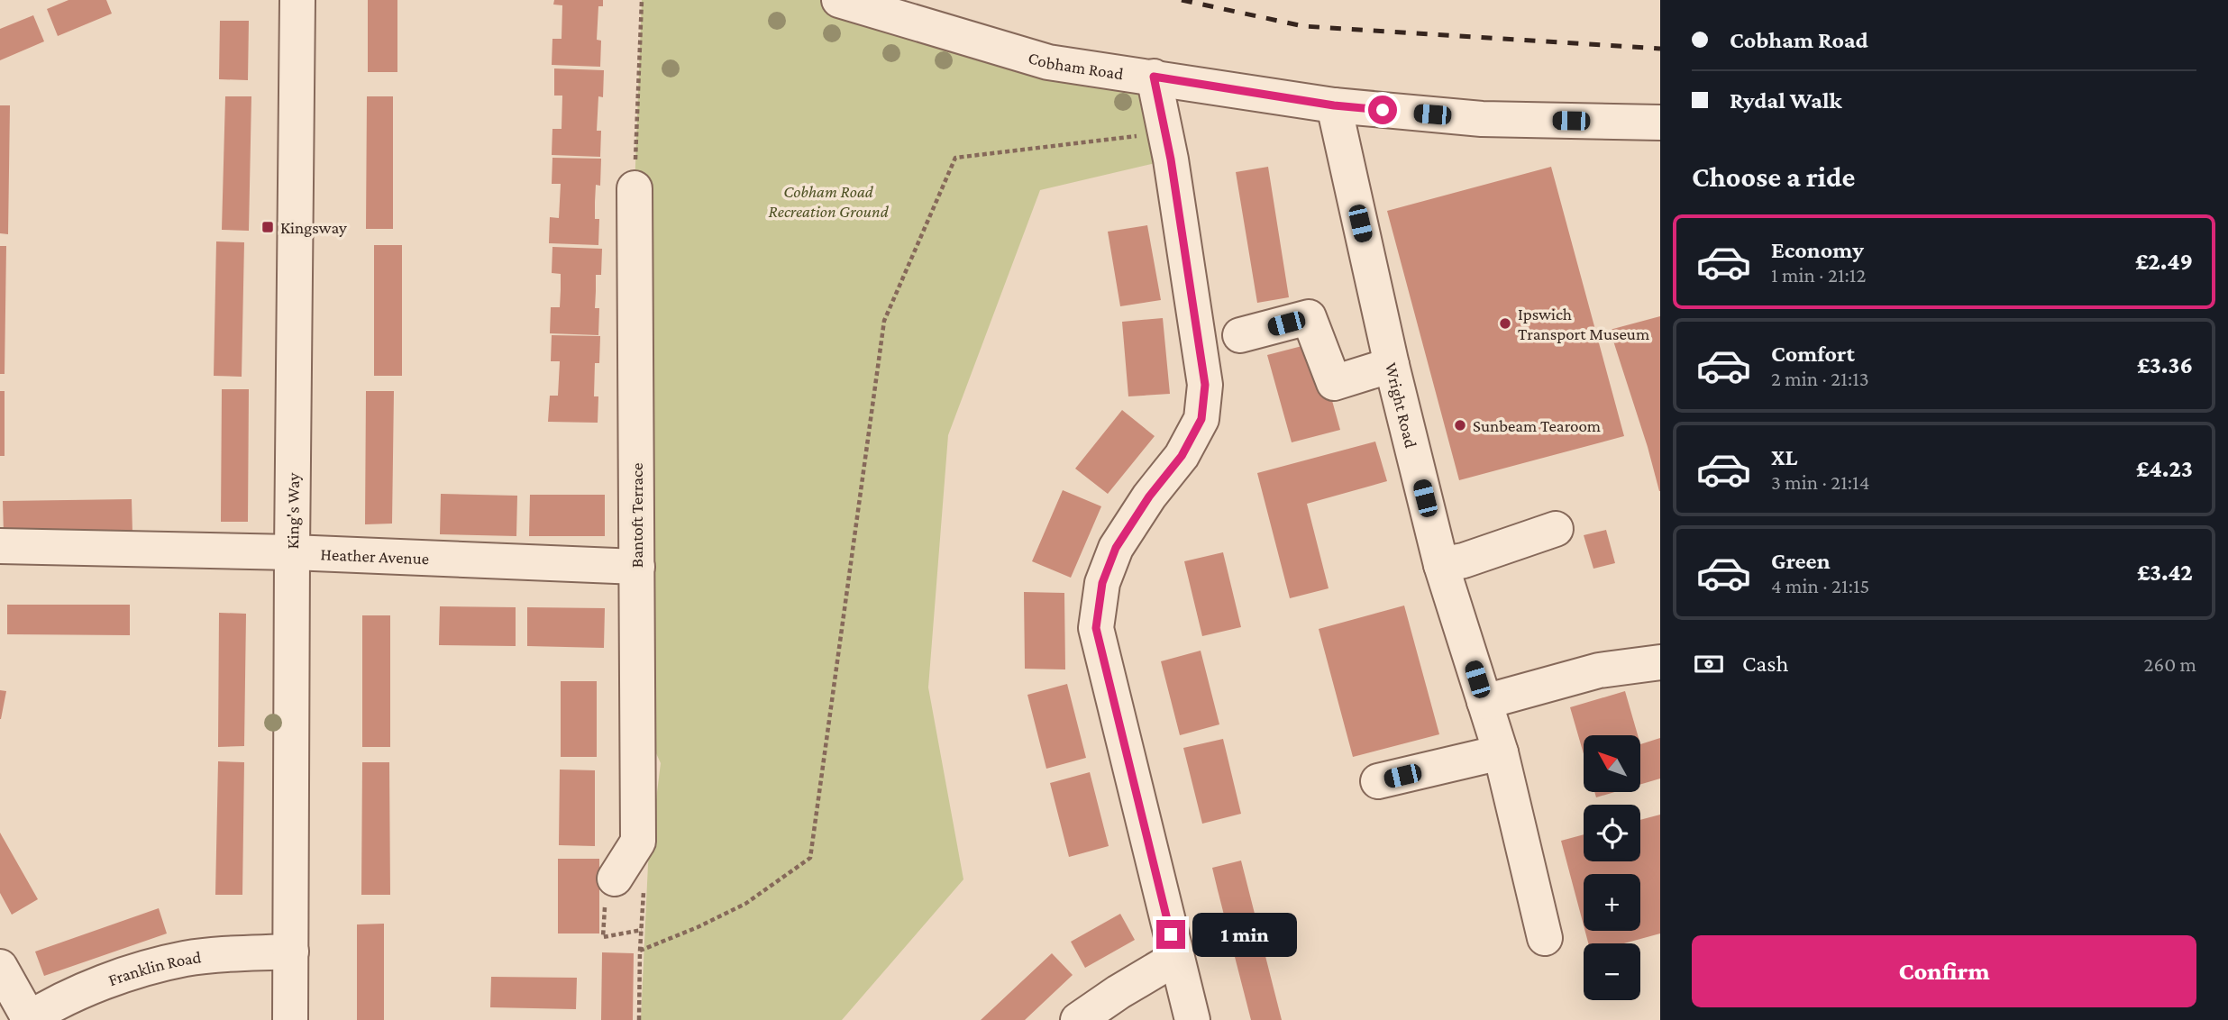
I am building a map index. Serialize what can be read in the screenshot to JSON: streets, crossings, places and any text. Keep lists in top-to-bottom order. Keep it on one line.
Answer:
{"streets":{"street":["Cobham Road","Wright Road","King's Way","Bantoft Terrace","Heather Avenue","Franklin Road"]},"crossings":[["Cobham Road","Wright Road"],["King's Way","Heather Avenue"],["King's Way","Franklin Road"],["Bantoft Terrace","Heather Avenue"]],"parks":["Cobham Road Recreation Ground"],"places":{"transit":["Kingsway"],"other":["Ipswich Transport Museum","Sunbeam Tearoom"]},"north":"top left","page":{"banner":["Cobham Road","Rydal Walk"],"heading":"Choose a ride","list":[{"name":"Economy","note":"1 min · 21:12","value":"£2.49"},{"name":"Comfort","note":"2 min · 21:13","value":"£3.36"},{"name":"XL","note":"3 min · 21:14","value":"£4.23"},{"name":"Green","note":"4 min · 21:15","value":"£3.42"}],"pay":["Cash","260 m"],"map_buttons":["+","−"],"bubble":"1 min","buttons":"Confirm"}}
